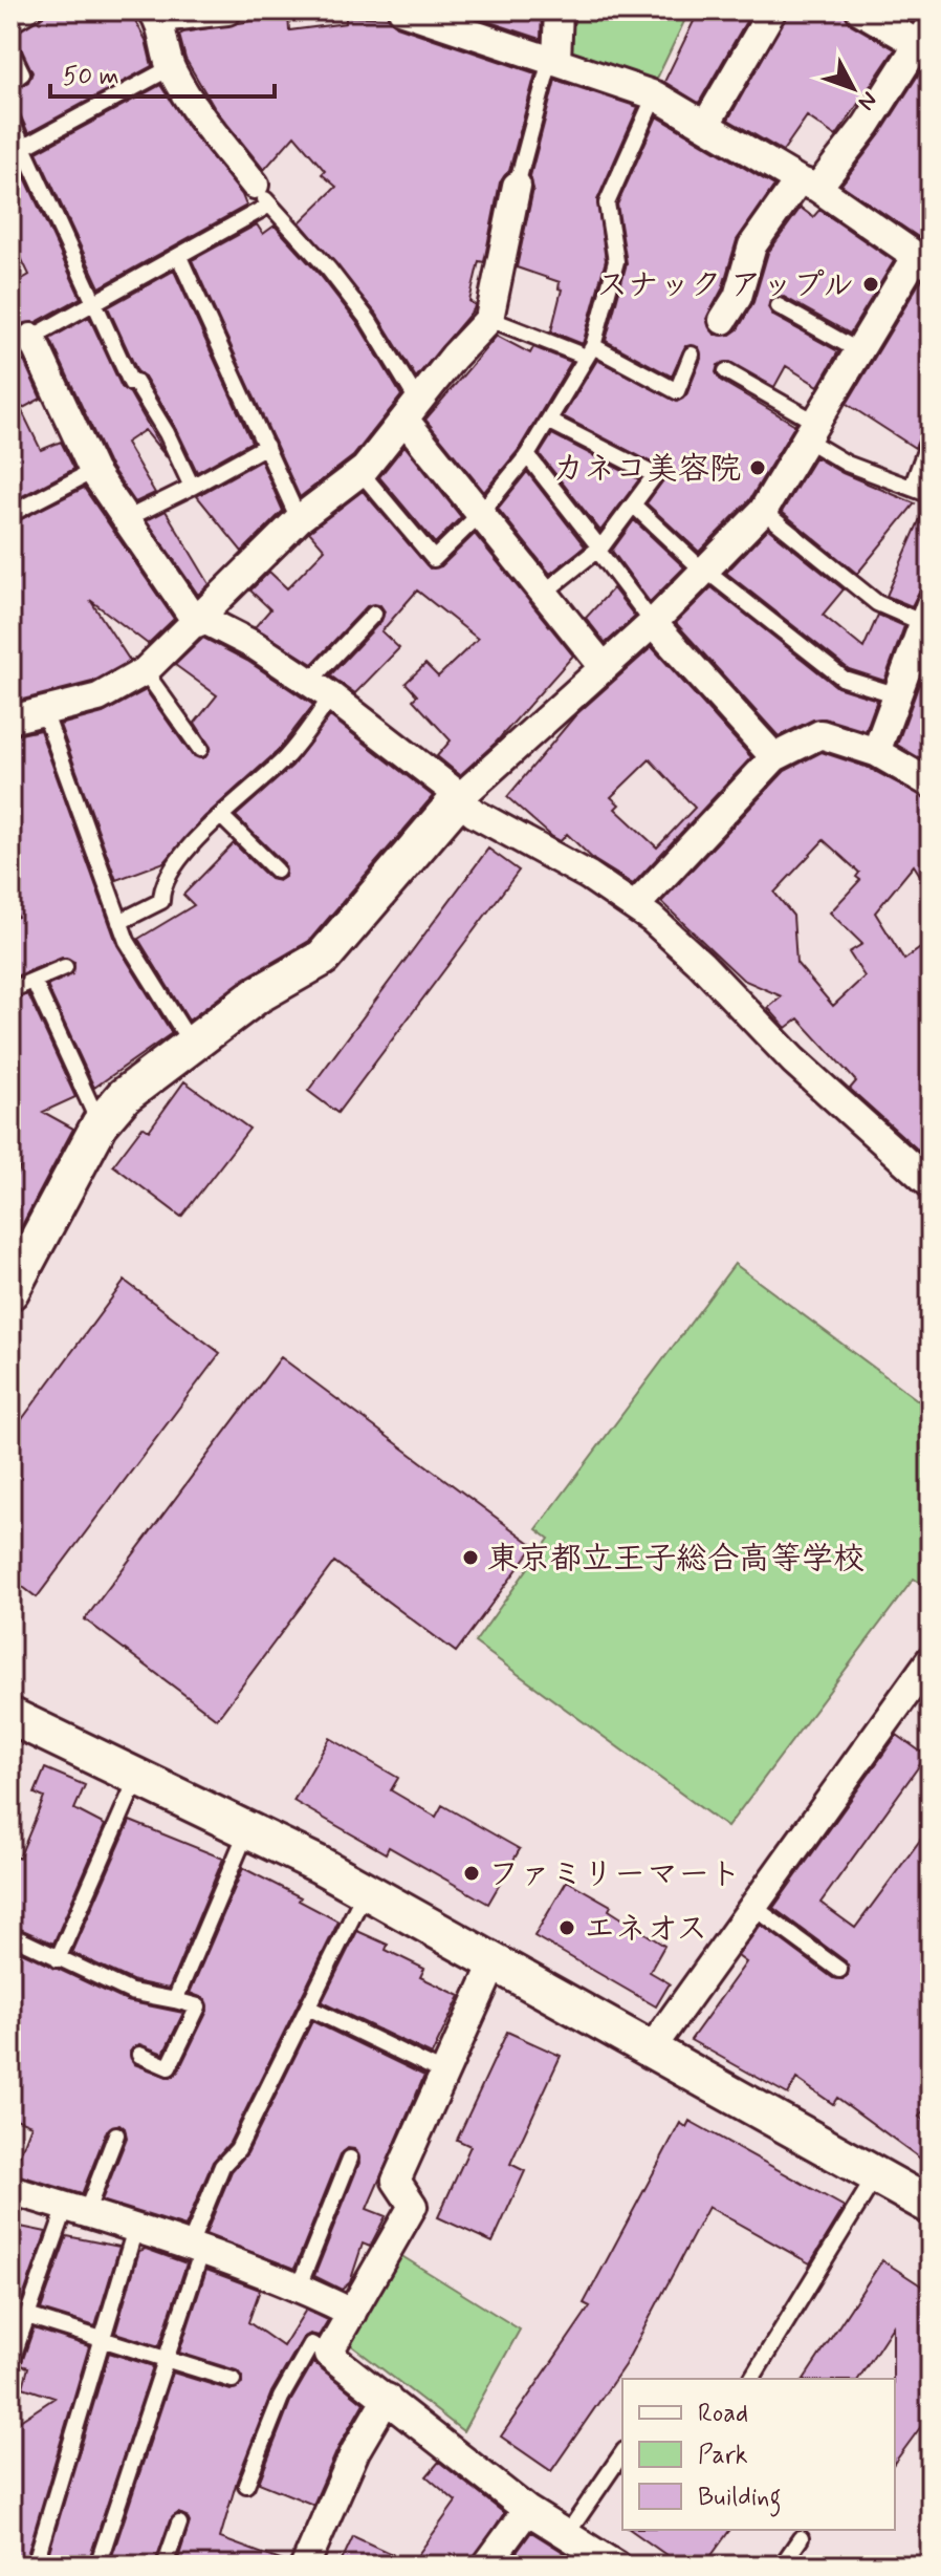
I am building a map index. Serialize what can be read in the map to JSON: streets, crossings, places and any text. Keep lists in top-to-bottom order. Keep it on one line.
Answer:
{"places":["スナック アップル","カネコ美容院","東京都立王子総合高等学校","ファミリーマート","エネオス"],"legend":["Road","Park","Building"],"scale_bar":"50 m","north":"bottom right"}
